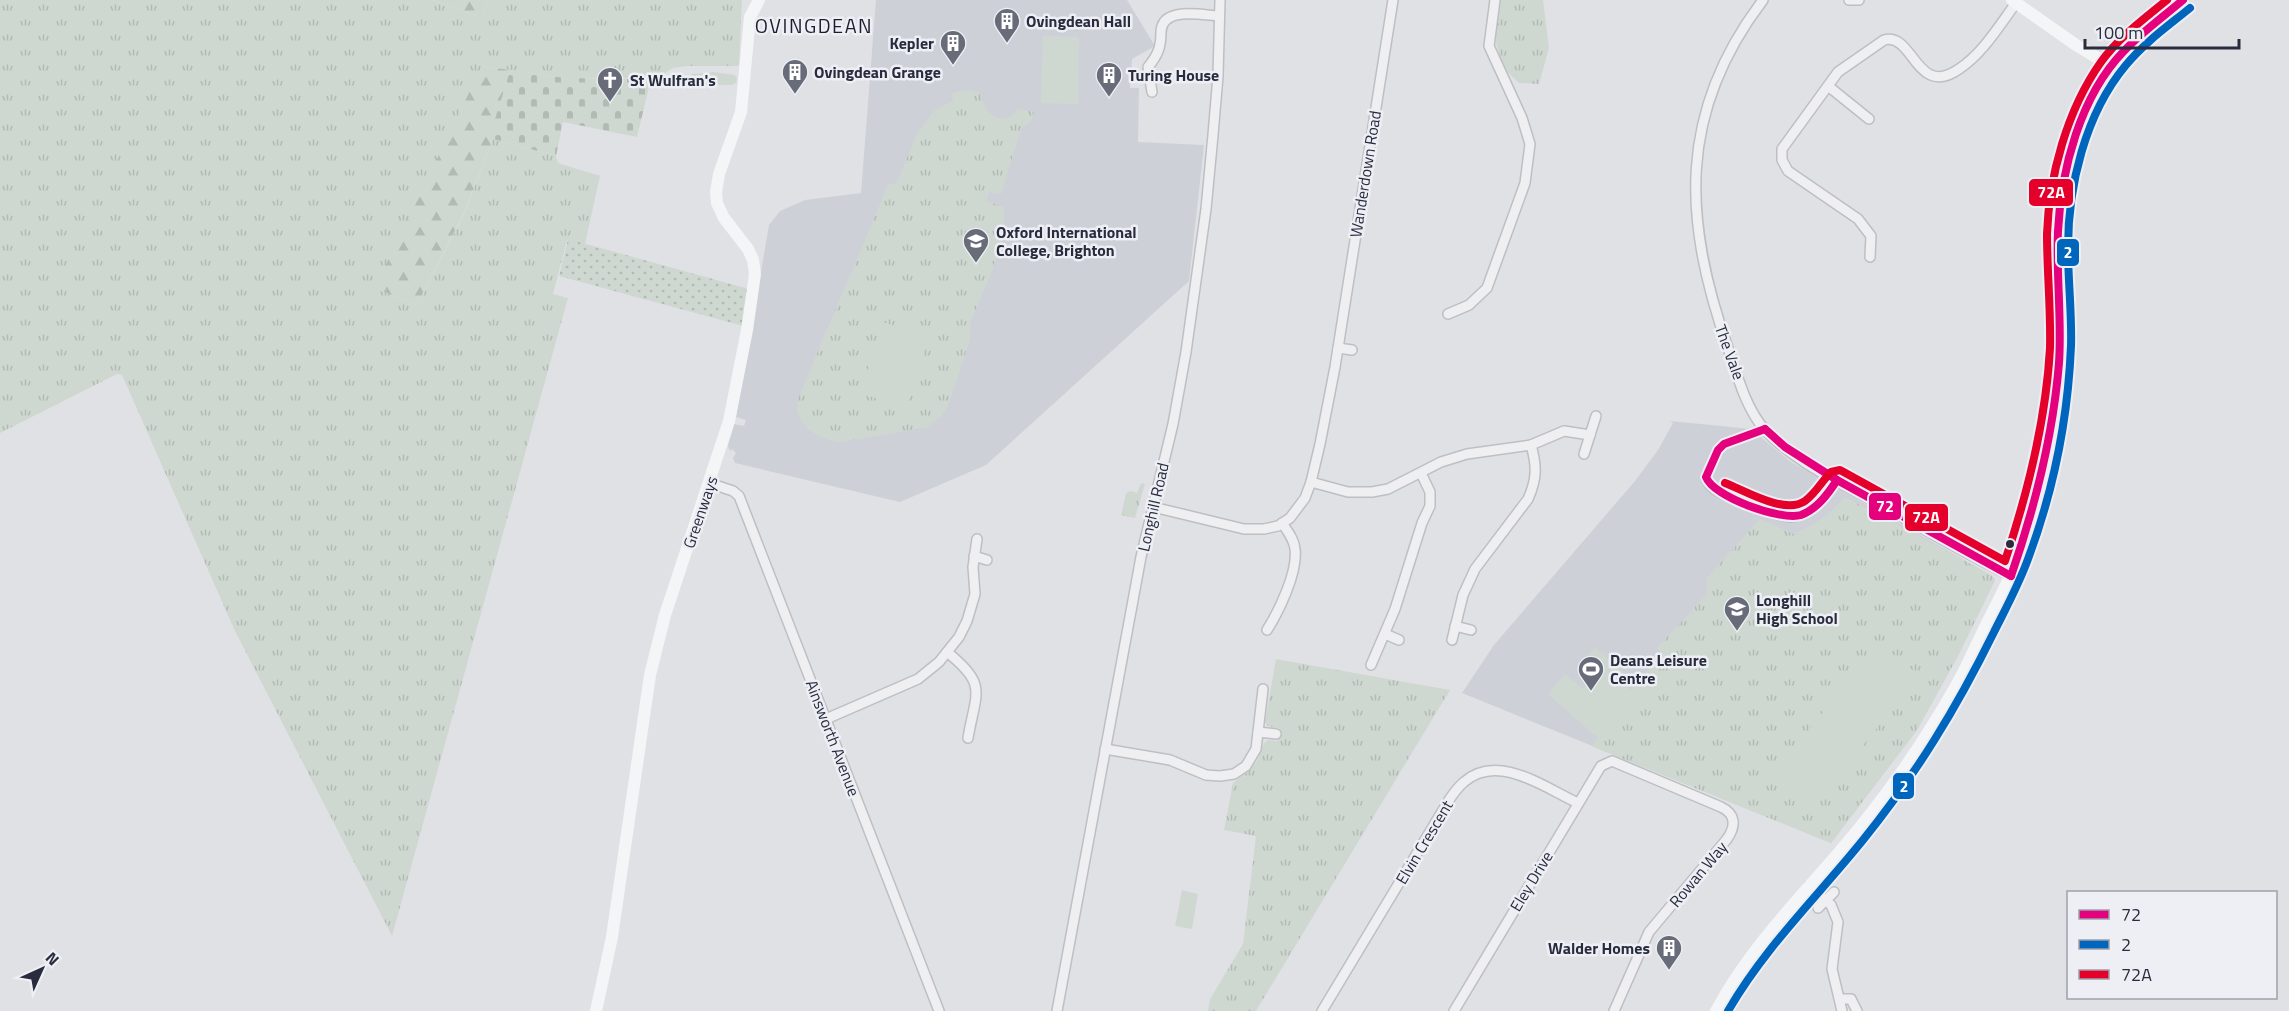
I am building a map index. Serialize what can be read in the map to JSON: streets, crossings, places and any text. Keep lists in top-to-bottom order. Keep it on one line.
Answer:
{"streets":{"street":["Wanderdown Road","The Vale","Longhill Road","Greenways","Ainsworth Avenue","Elvin Crescent","Rowan Way","Eley Drive"]},"crossings":[["Greenways","Ainsworth Avenue"],["Elvin Crescent","Eley Drive"],["Rowan Way","Eley Drive"]],"districts":["OVINGDEAN"],"places":{"building":["Ovingdean Hall","Kepler","Ovingdean Grange","Turing House","Walder Homes"],"church":["St Wulfran's"],"school or university":["Oxford International College, Brighton","Longhill High School"],"sports":["Deans Leisure Centre"]},"lines":["transit line 72","transit line 72A","transit line 2"],"legend":["72","2","72A"],"scale_bar":"100 m","north":"top right"}
